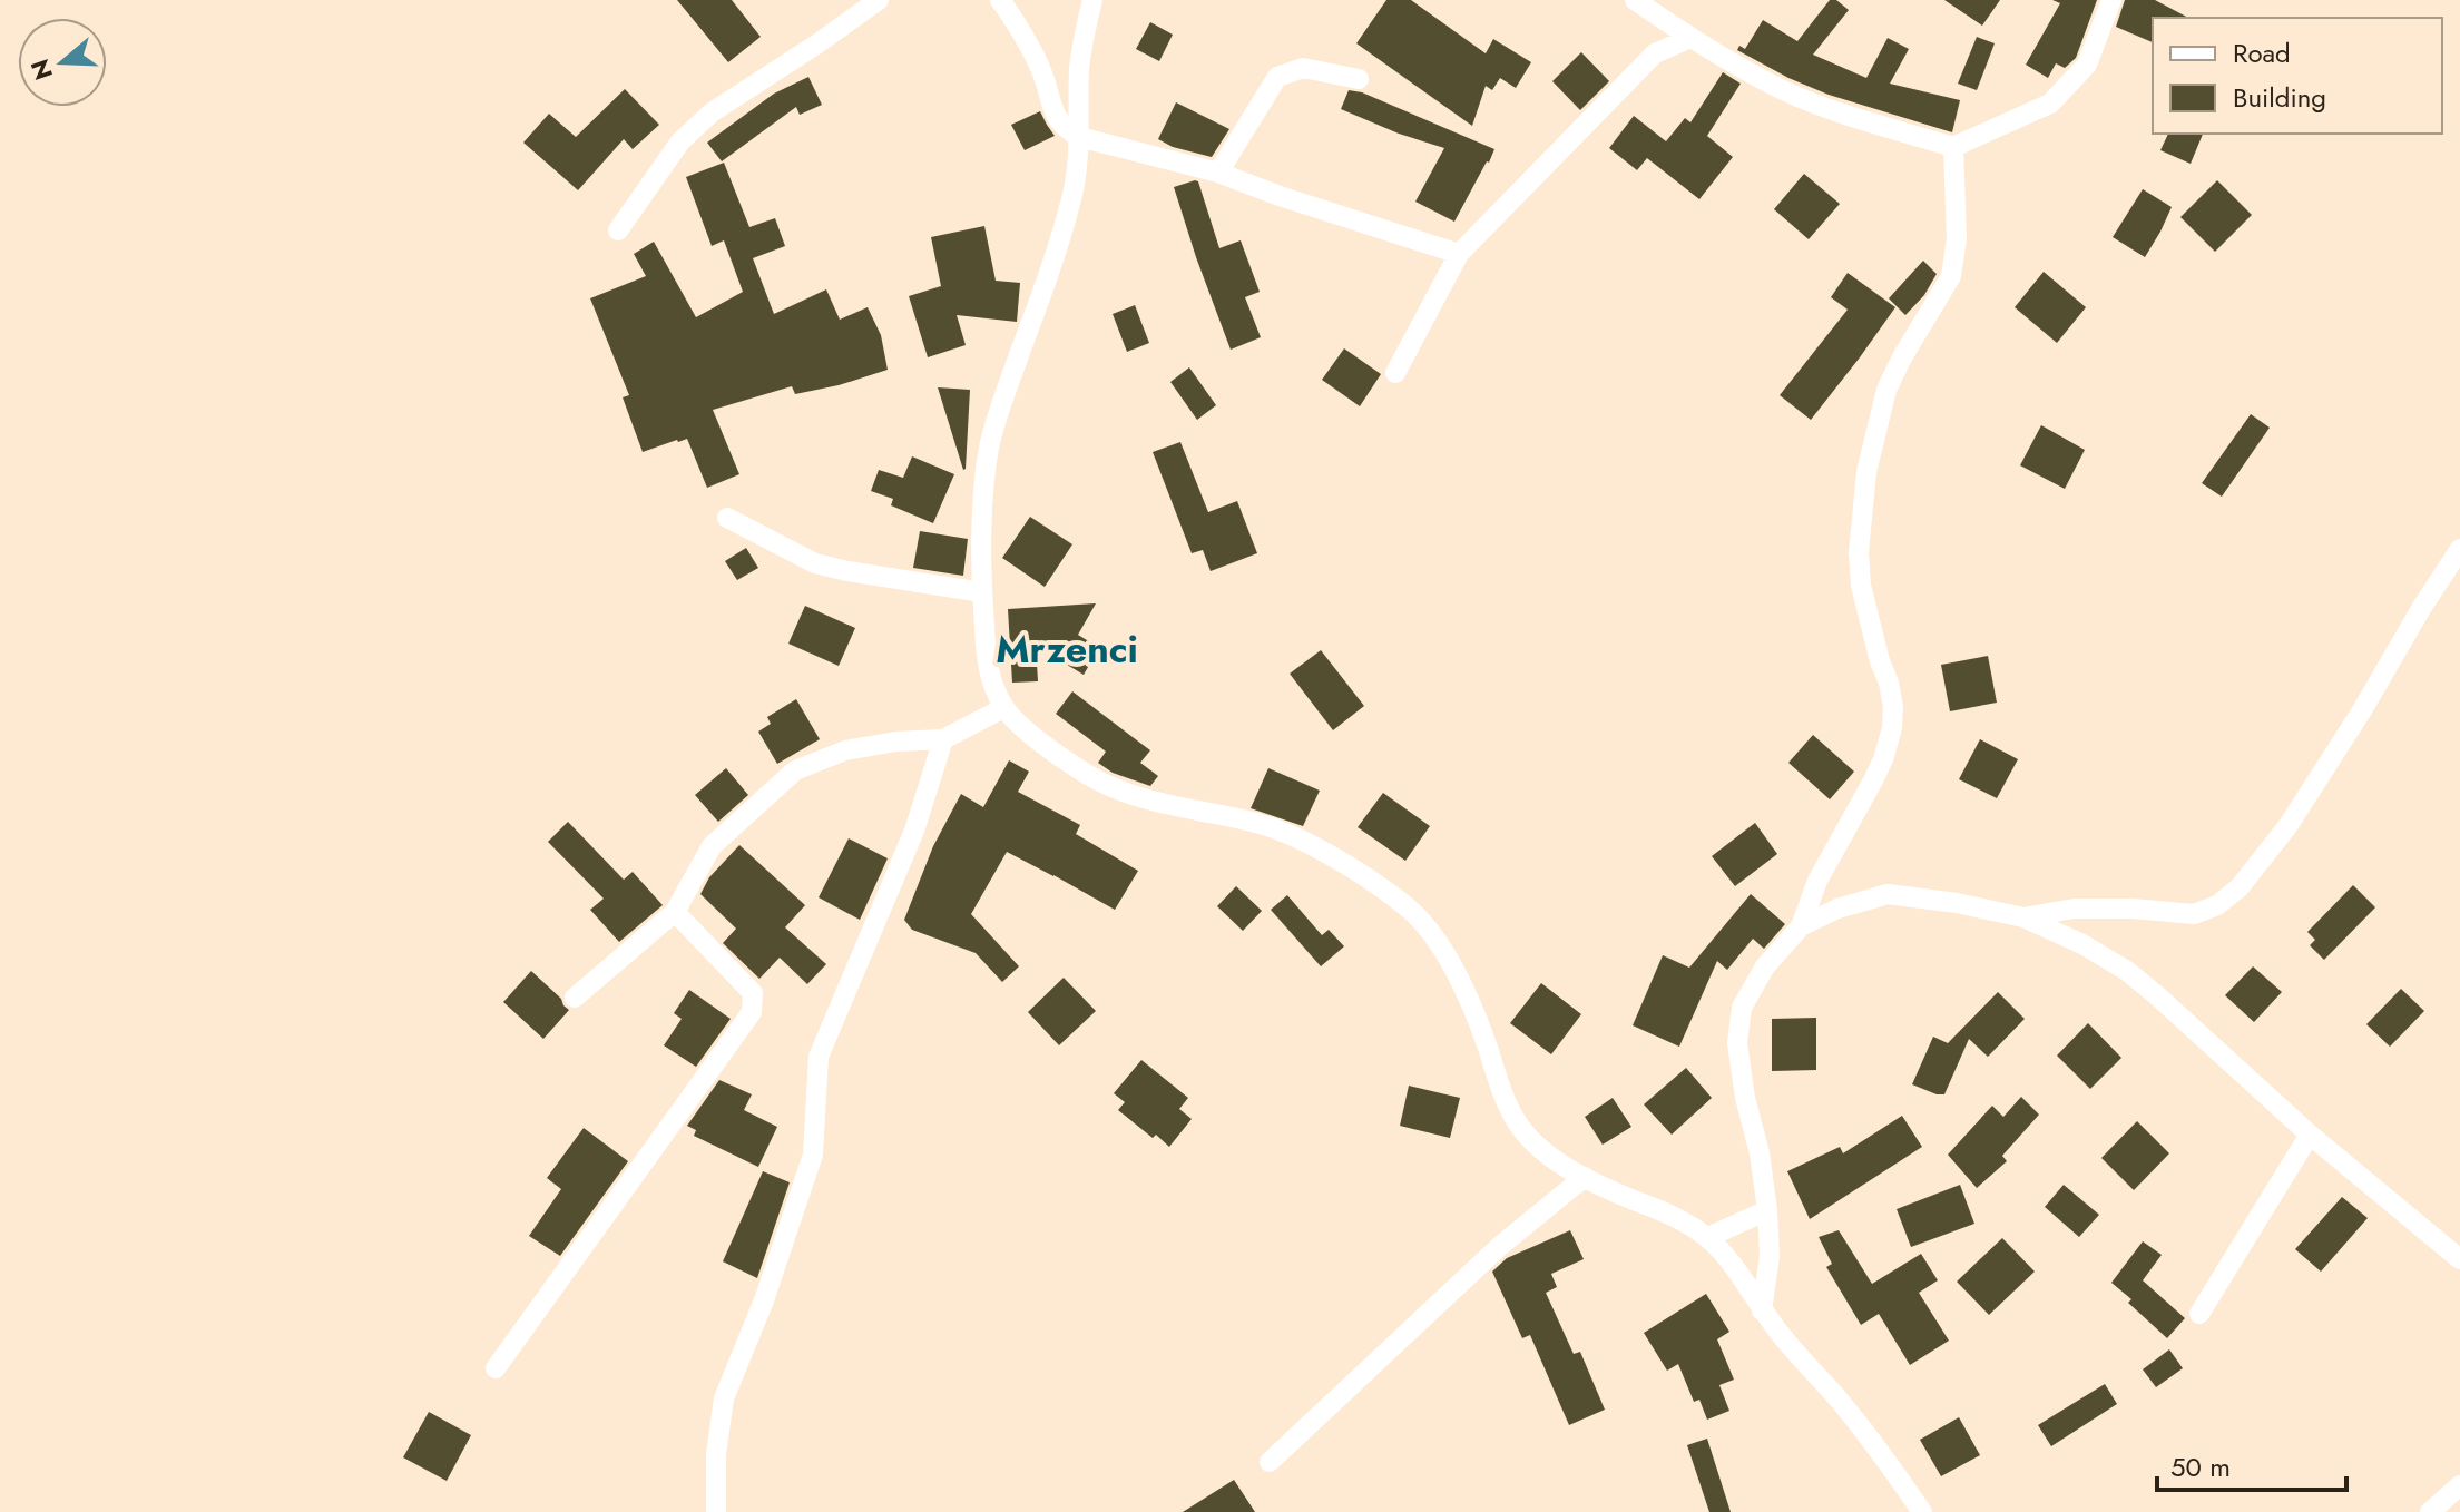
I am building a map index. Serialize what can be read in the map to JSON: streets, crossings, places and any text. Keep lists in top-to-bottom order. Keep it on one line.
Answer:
{"districts":["Mrzenci"],"legend":["Road","Building"],"scale_bar":"50 m","north":"left"}
